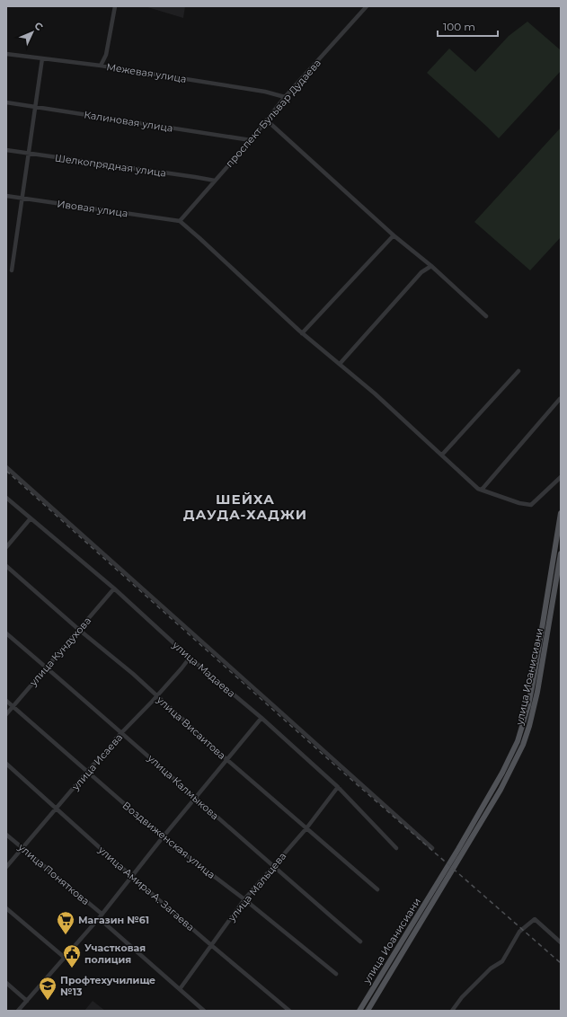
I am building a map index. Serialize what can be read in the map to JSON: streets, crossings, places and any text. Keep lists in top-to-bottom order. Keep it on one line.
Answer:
{"streets":{"main road":["улица Иоанисиани"],"street":["Межевая улица","проспект Бульвар Дудаева","Калиновая улица","Шелкопрядная улица","Ивовая улица","улица Кундухова","улица Мадаева","улица Висаитова","улица Исаева","улица Калмыкова","Воздвиженская улица","улица Поняткова","улица Мальцева","улица Амира А. Загаева"]},"crossings":[["Межевая улица","проспект Бульвар Дудаева"],["проспект Бульвар Дудаева","Калиновая улица"],["проспект Бульвар Дудаева","Шелкопрядная улица"],["проспект Бульвар Дудаева","Ивовая улица"],["улица Кундухова","улица Мадаева"],["улица Кундухова","улица Висаитова"],["улица Кундухова","улица Калмыкова"],["улица Кундухова","Воздвиженская улица"],["улица Мадаева","улица Исаева"],["улица Мадаева","улица Мальцева"],["улица Висаитова","улица Исаева"],["улица Висаитова","улица Мальцева"],["улица Исаева","улица Калмыкова"],["улица Исаева","Воздвиженская улица"],["улица Исаева","улица Поняткова"],["улица Исаева","улица Амира А. Загаева"],["улица Калмыкова","улица Мальцева"],["Воздвиженская улица","улица Мальцева"],["улица Мальцева","улица Амира А. Загаева"]],"districts":["ШЕЙХА ДАУДА-ХАДЖИ"],"places":{"supermarket":["Магазин №61"],"public building":["Участковая полиция"],"school or university":["Профтехучилище №13"]},"scale_bar":"100 m","north":"top right"}
